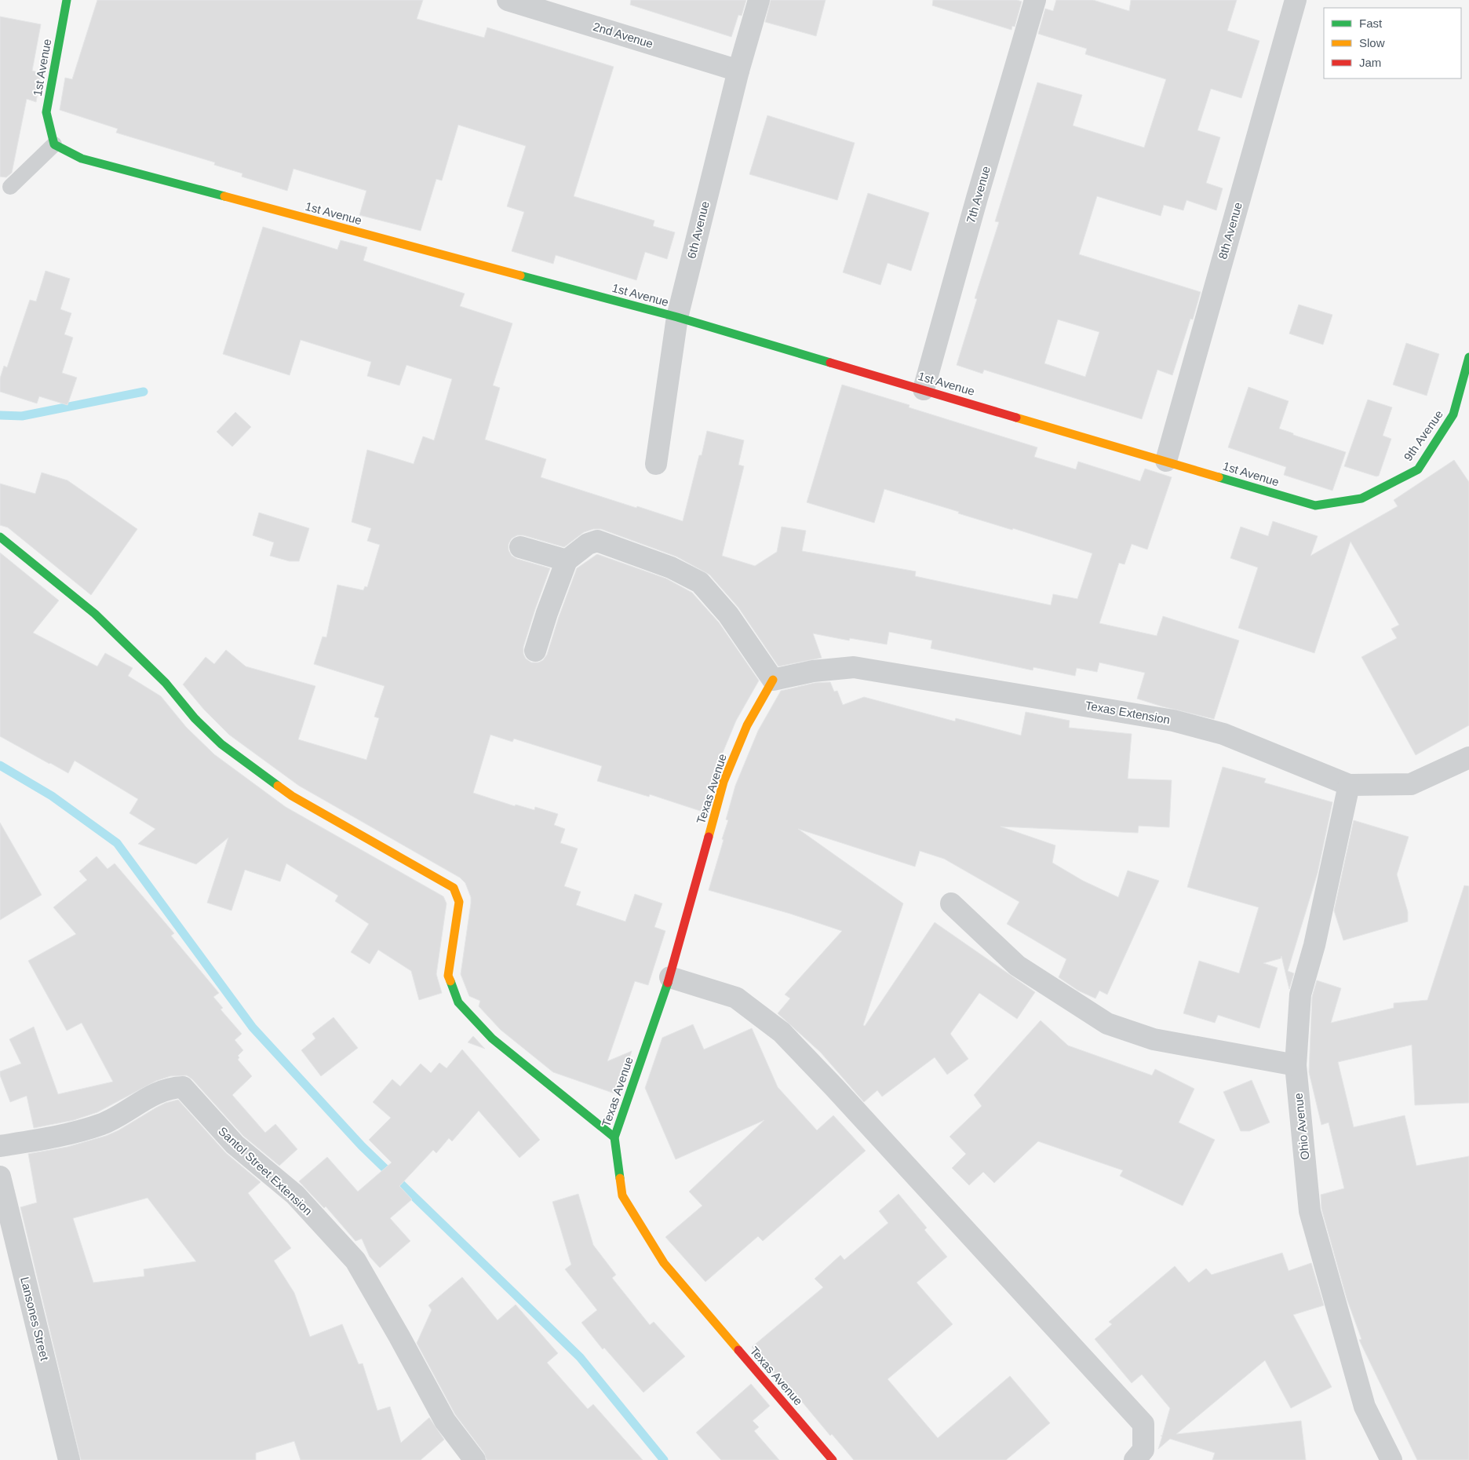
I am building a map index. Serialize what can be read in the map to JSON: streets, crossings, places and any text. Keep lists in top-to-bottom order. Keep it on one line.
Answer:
{"streets":{"street":["2nd Avenue","1st Avenue","7th Avenue","6th Avenue","8th Avenue","9th Avenue","Texas Extension","Texas Avenue","Ohio Avenue","Santol Street Extension","Lansones Street"]},"crossings":[["2nd Avenue","6th Avenue"],["1st Avenue","7th Avenue"],["1st Avenue","6th Avenue"],["1st Avenue","8th Avenue"],["1st Avenue","9th Avenue"],["Texas Extension","Texas Avenue"],["Texas Extension","Ohio Avenue"]],"legend":["Fast","Slow","Jam"]}
